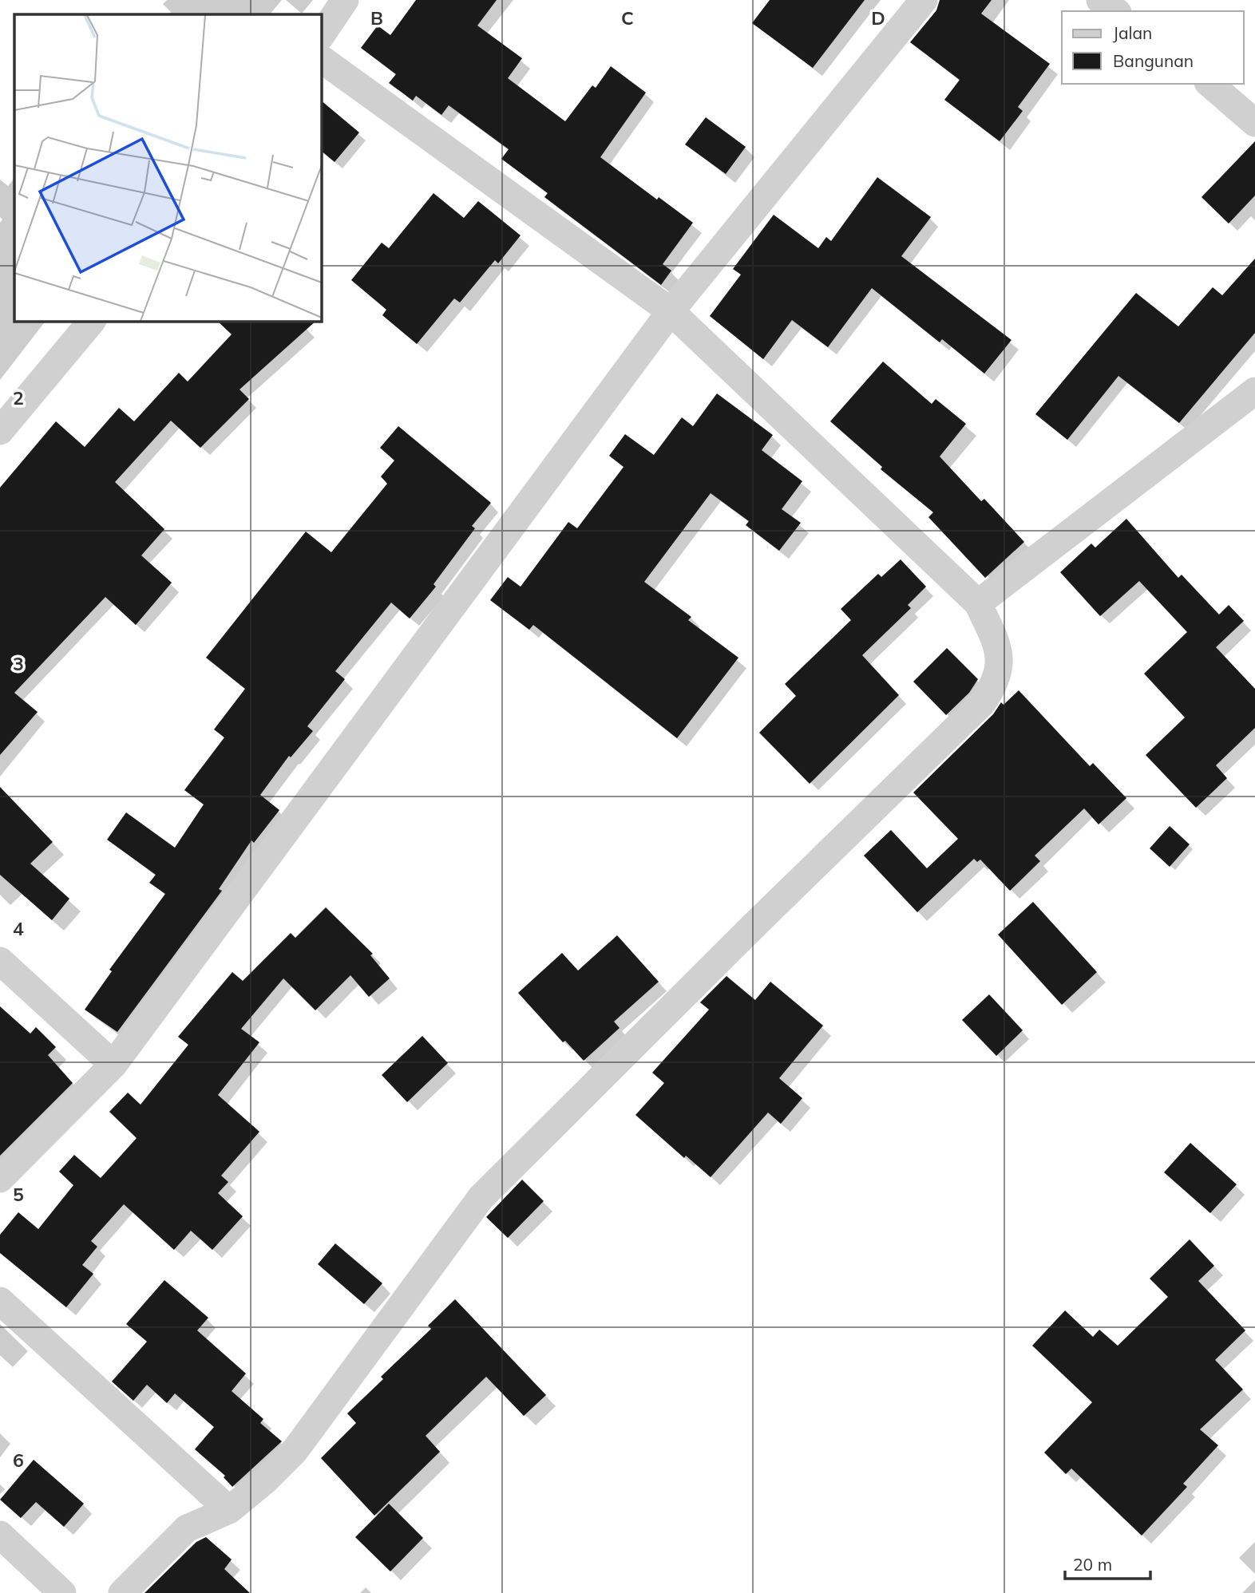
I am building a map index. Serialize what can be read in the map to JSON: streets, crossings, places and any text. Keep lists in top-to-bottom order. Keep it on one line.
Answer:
{"legend":["Jalan","Bangunan"],"scale_bar":"20 m","grid":{"columns":["B","C","D"],"rows":["2","3","4","5","6"]}}
